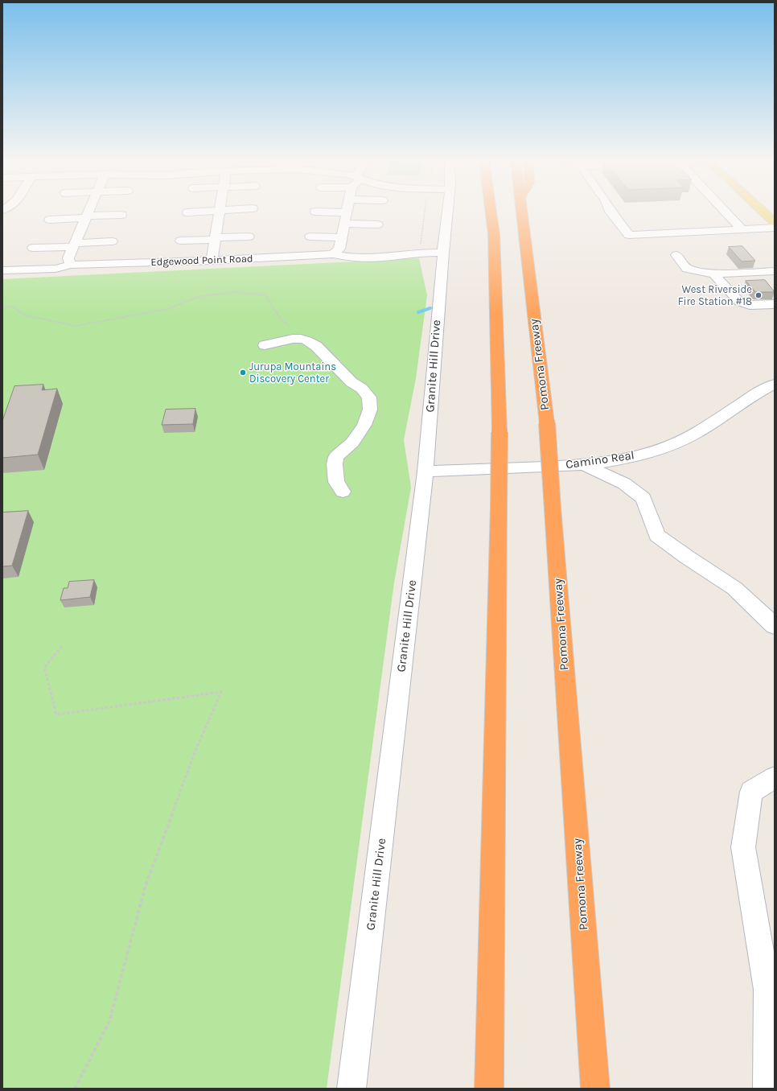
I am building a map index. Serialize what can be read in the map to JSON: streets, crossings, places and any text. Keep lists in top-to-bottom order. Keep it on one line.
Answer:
{"streets":{"highway":["Pomona Freeway"],"street":["Edgewood Point Road","Granite Hill Drive","Camino Real"]},"crossings":[["Edgewood Point Road","Granite Hill Drive"],["Granite Hill Drive","Camino Real"]],"places":["West Riverside Fire Station #18","Jurupa Mountains Discovery Center"]}
